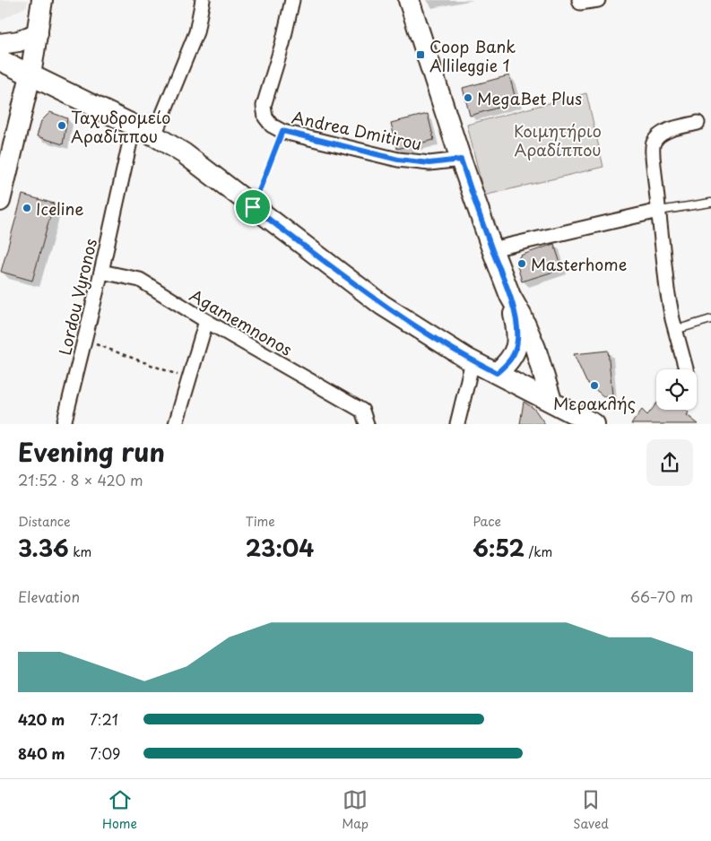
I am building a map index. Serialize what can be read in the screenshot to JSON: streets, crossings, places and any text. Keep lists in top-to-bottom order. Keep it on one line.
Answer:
{"streets":{"street":["Andrea Dmitirou","Lordou Vyronos","Agamemnonos"]},"crossings":[["Lordou Vyronos","Agamemnonos"]],"parks":["Κοιμητήριο Αραδίππου"],"places":{"transit":["Coop Bank Allileggie 1"],"other":["MegaBet Plus","Ταχυδρομείο Αραδίππου","Iceline","Masterhome","Μερακλής"]},"page":{"heading":["Evening run","21:52 · 8 × 420 m"],"stats":[["Distance","3.36 km"],["Time","23:04"],["Pace","6:52 /km"]],"chart":["Elevation","66–70 m"],"list":[{"name":"420 m","note":"7:21"},{"name":"840 m","note":"7:09"}],"tabs":["Home","Map","Saved"]}}
